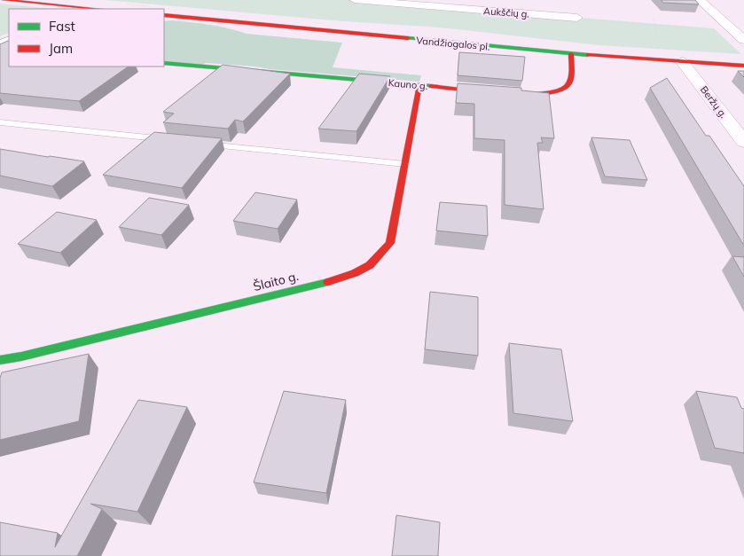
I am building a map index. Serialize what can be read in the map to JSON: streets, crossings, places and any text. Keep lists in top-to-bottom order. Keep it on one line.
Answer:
{"streets":{"street":["Aukščių g.","Vandžiogalos pl.","Kauno g.","Beržų g.","Šlaito g."]},"crossings":[["Vandžiogalos pl.","Kauno g."],["Vandžiogalos pl.","Beržų g."],["Kauno g.","Šlaito g."]],"legend":["Fast","Jam"]}
